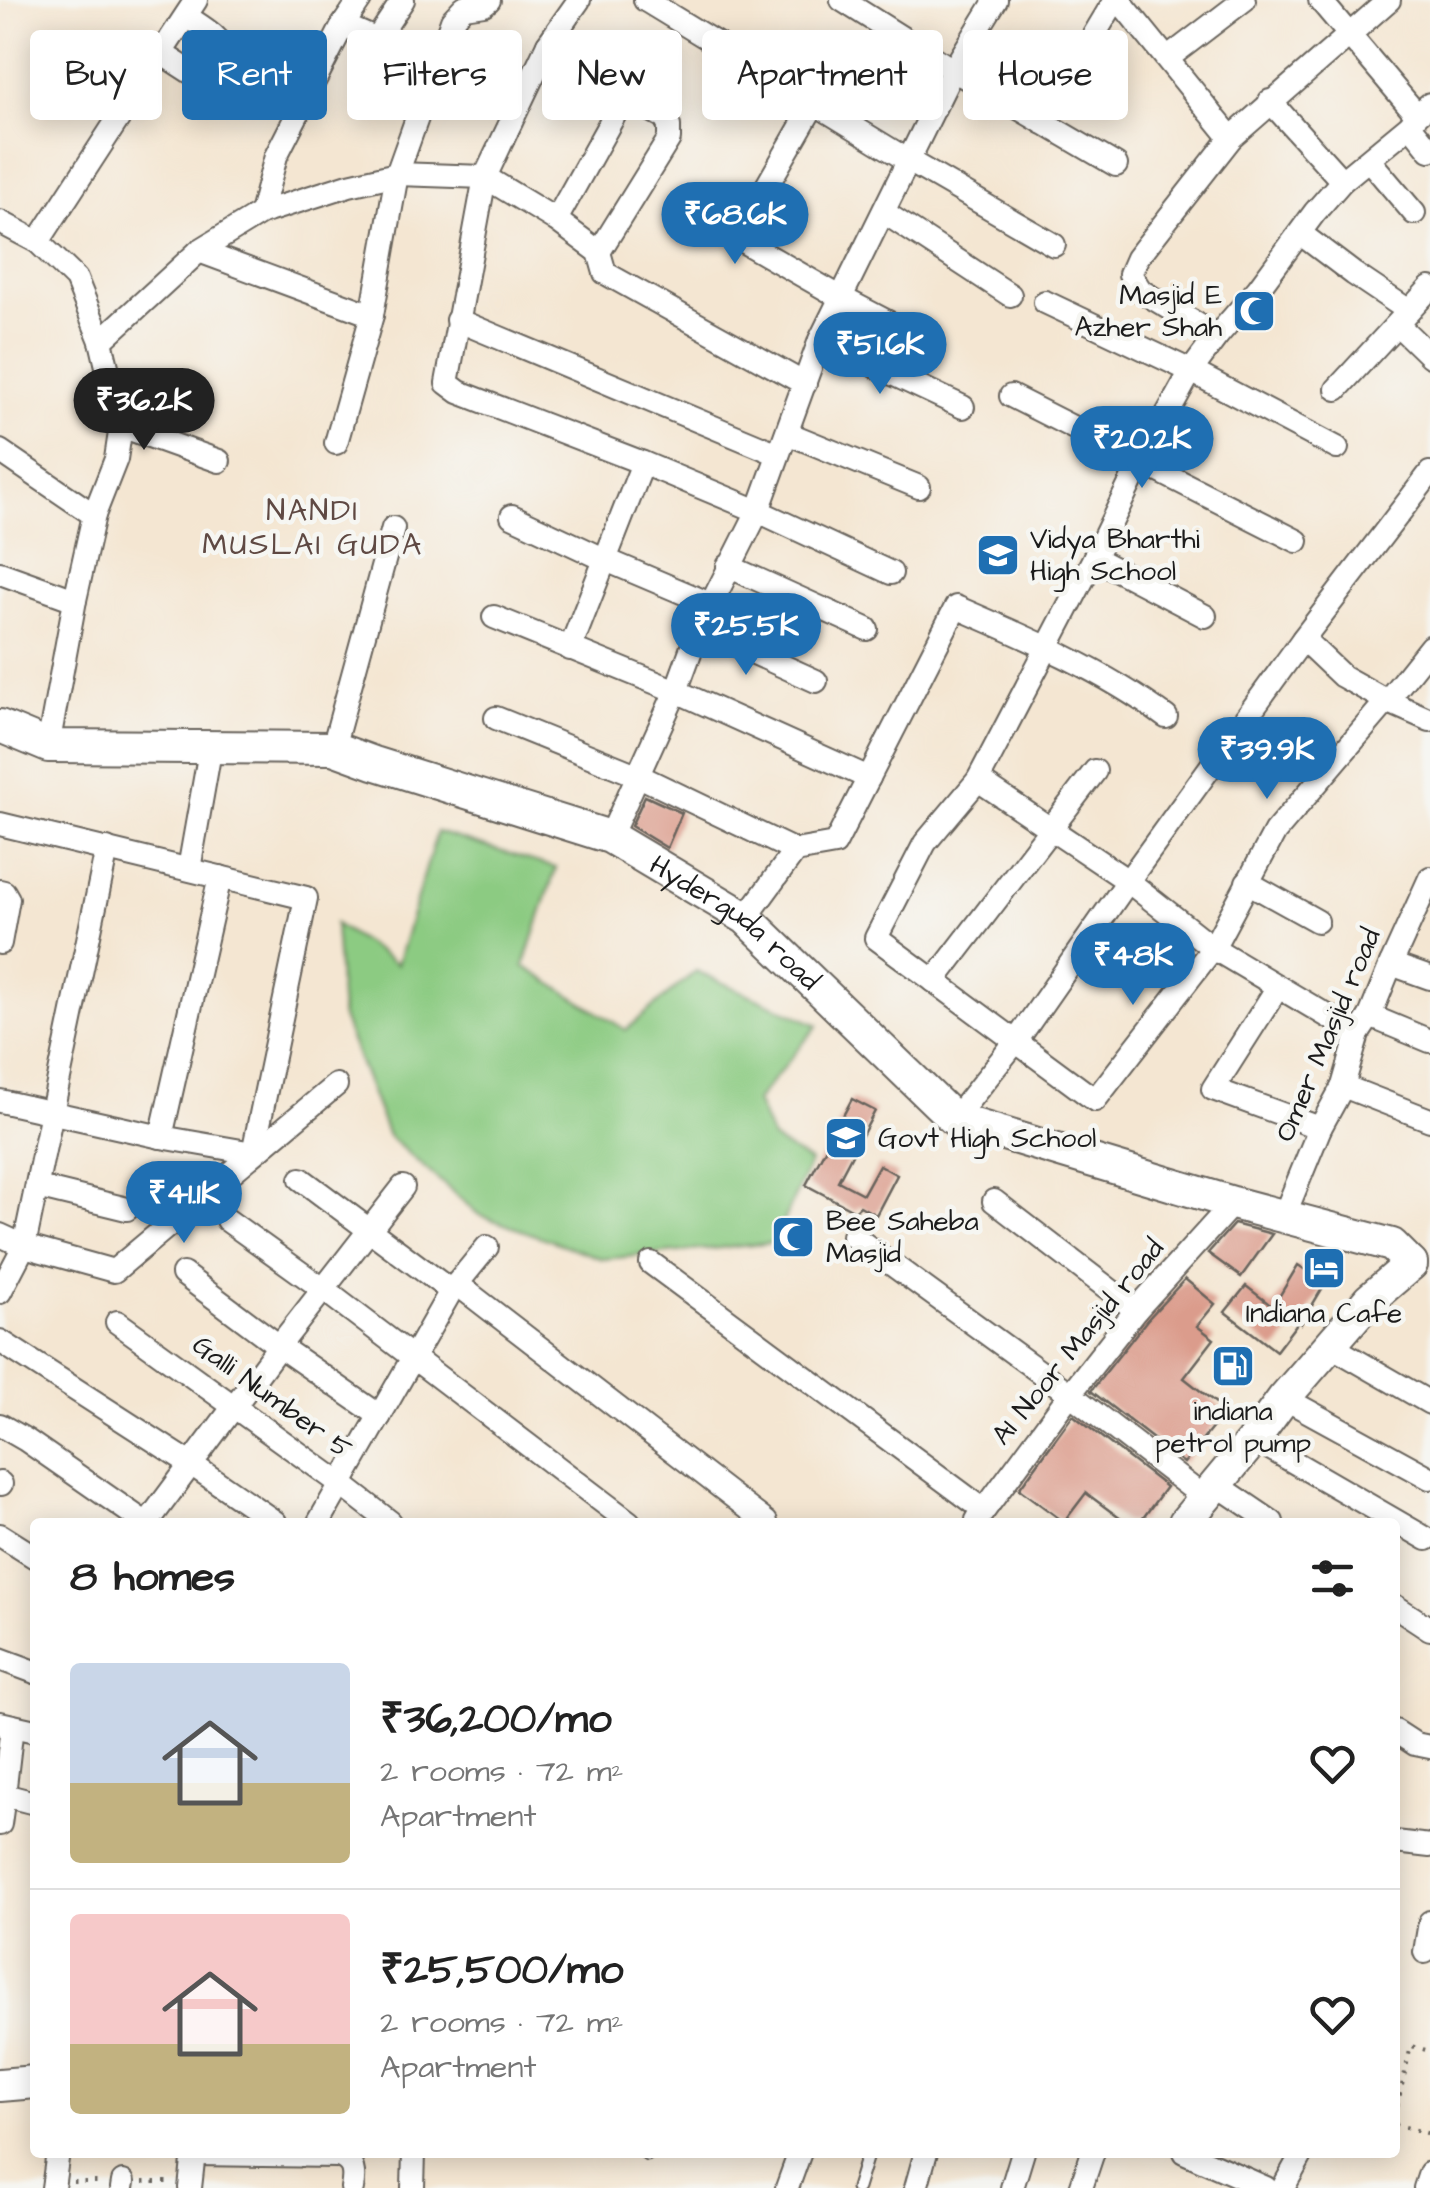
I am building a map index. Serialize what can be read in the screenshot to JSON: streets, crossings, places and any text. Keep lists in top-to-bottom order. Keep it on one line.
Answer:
{"streets":{"street":["Hyderguda road","Omer Masjid road","AI Noor Masjid road","Galli Number 5"]},"crossings":[["Hyderguda road","Omer Masjid road"],["Hyderguda road","AI Noor Masjid road"]],"districts":["NANDI MUSLAI GUDA"],"places":{"mosque":["Masjid E Azher Shah","Bee Saheba Masjid"],"school or university":["Vidya Bharthi High School","Govt High School"],"hotel":["Indiana Cafe"],"fuel station":["indiana petrol pump"]},"page":{"chip":["Buy","Rent","Filters","New","Apartment","House"],"price":["₹68.6K","₹51.6K","₹36.2K","₹20.2K","₹25.5K","₹39.9K","₹48K","₹41.1K"],"heading":"8 homes","list":[{"name":"₹36,200/mo","note":"2 rooms · 72 m² · Apartment"},{"name":"₹25,500/mo","note":"2 rooms · 72 m² · Apartment"}]}}
